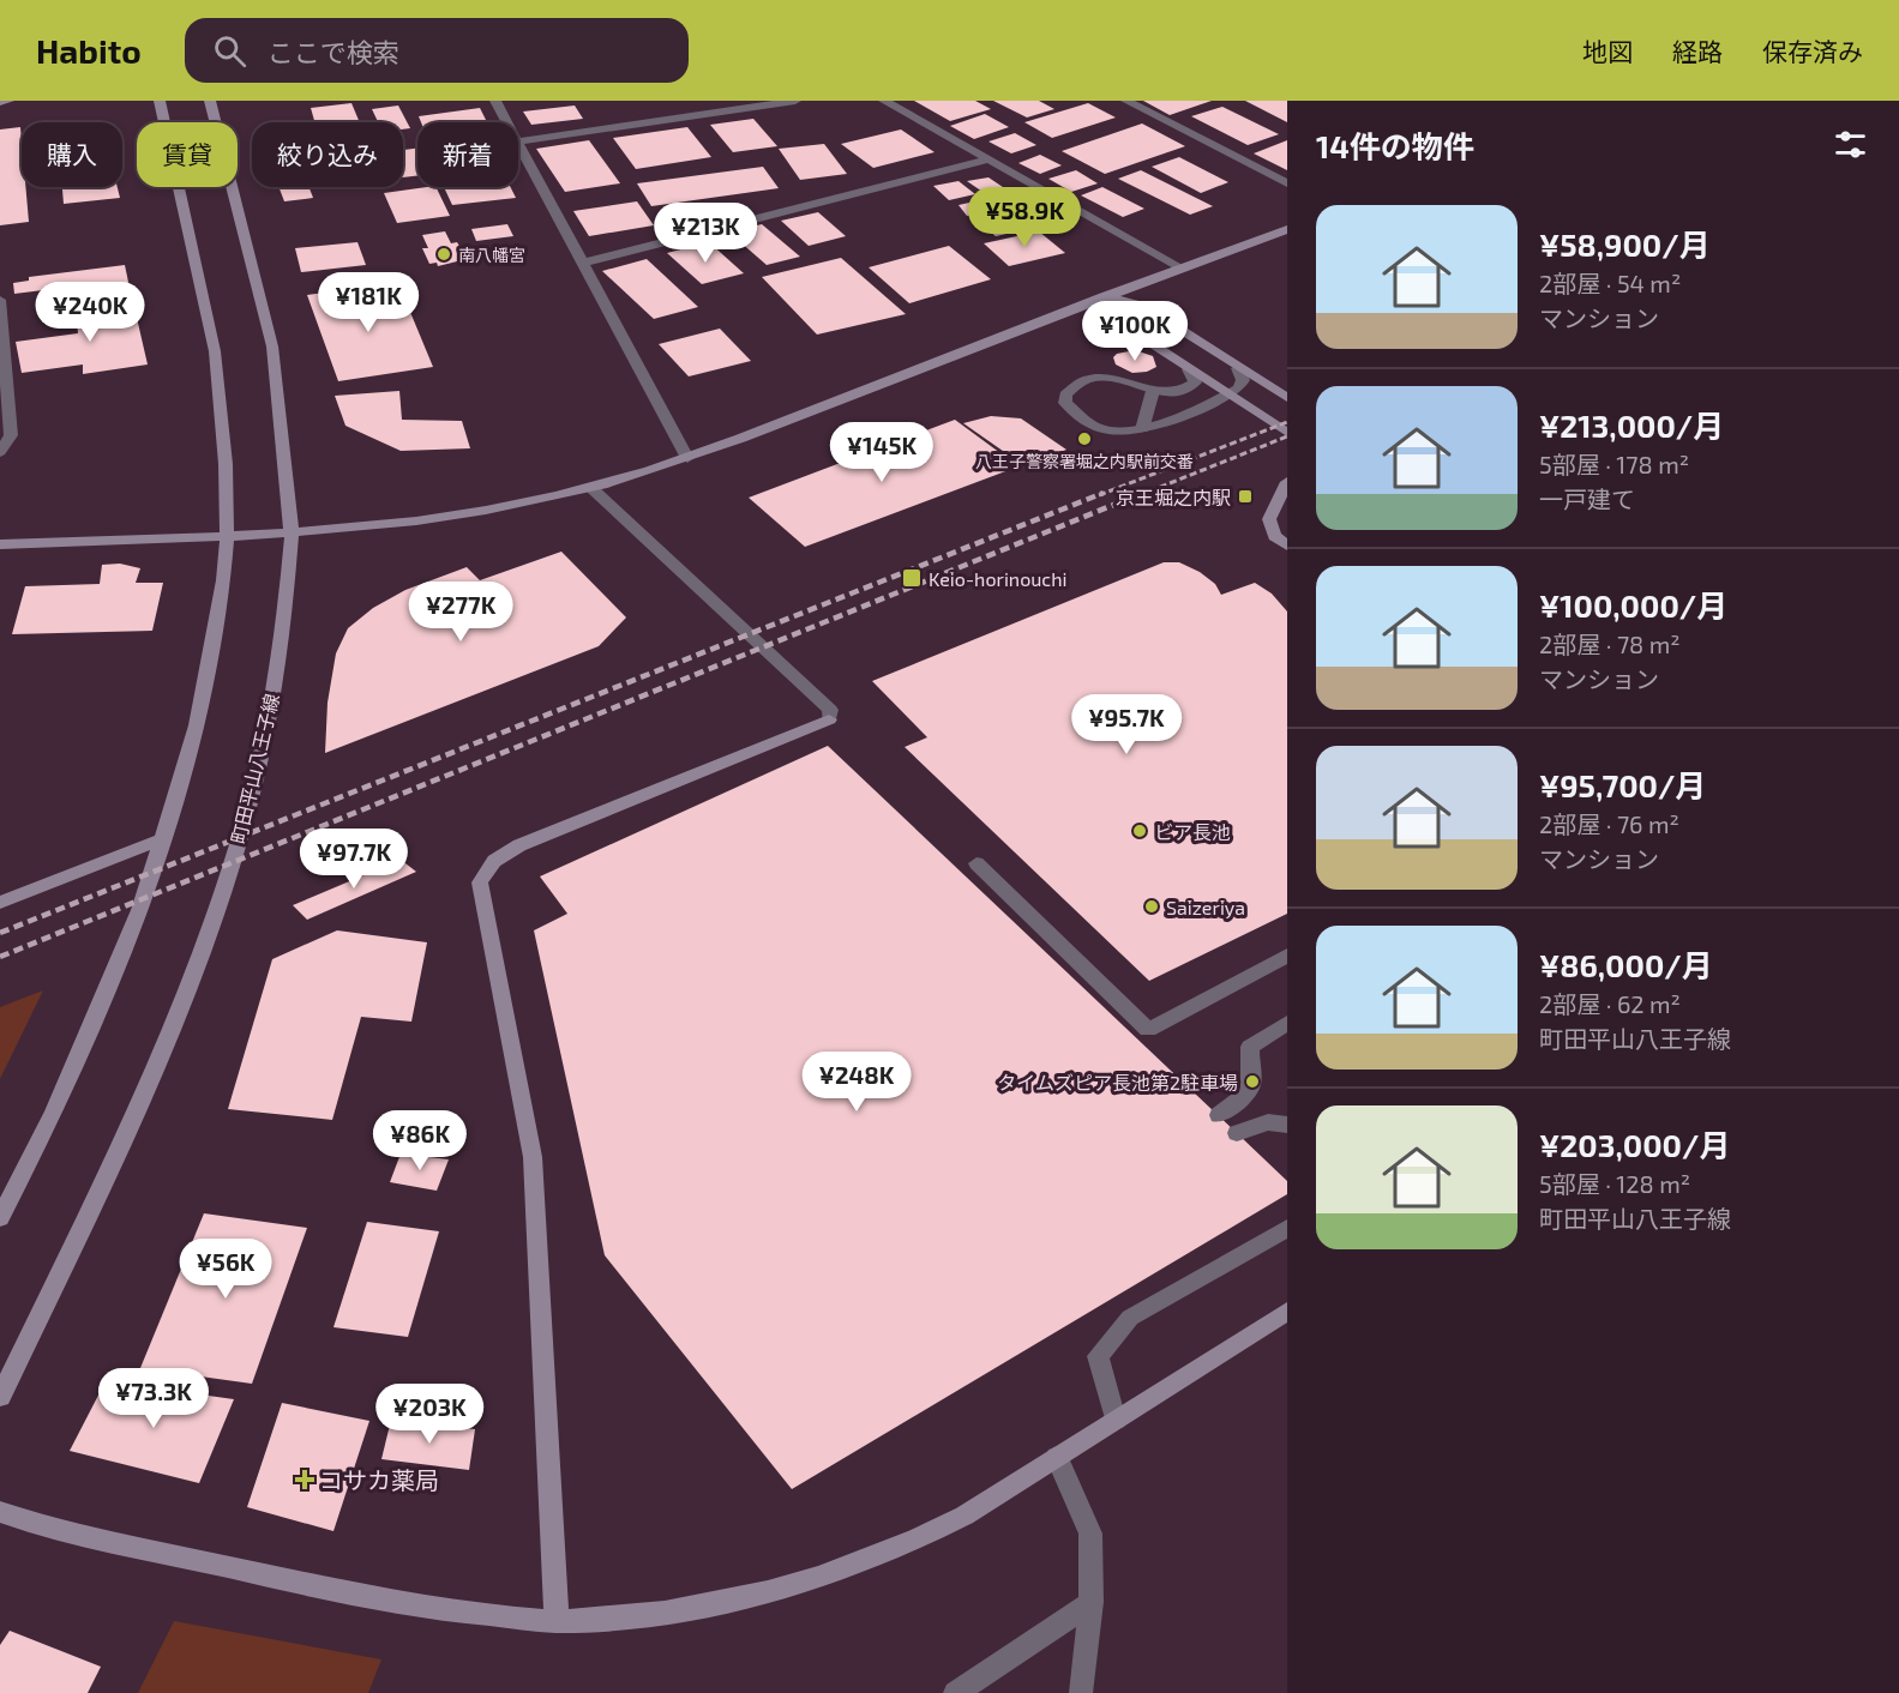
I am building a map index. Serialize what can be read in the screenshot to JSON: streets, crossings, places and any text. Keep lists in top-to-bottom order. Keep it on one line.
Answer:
{"streets":{"street":["町田平山八王子線"]},"places":{"other":["南八幡宮","八王子警察署堀之内駅前交番","ビア長池","Saizeriya","タイムズピア長池第2駐車場"],"transit":["京王堀之内駅","Keio-horinouchi"],"health":["コサカ薬局"]},"page":{"header":"Habito","search":"ここで検索","nav":["地図","経路","保存済み"],"heading":"14件の物件","chip":["購入","賃貸","絞り込み","新着"],"price":["¥58.9K","¥213K","¥181K","¥240K","¥100K","¥145K","¥277K","¥95.7K","¥97.7K","¥248K","¥86K","¥56K","¥73.3K","¥203K"],"list":[{"name":"¥58,900/月","note":"2部屋 · 54 m² · マンション"},{"name":"¥213,000/月","note":"5部屋 · 178 m² · 一戸建て"},{"name":"¥100,000/月","note":"2部屋 · 78 m² · マンション"},{"name":"¥95,700/月","note":"2部屋 · 76 m² · マンション"},{"name":"¥86,000/月","note":"2部屋 · 62 m² · 町田平山八王子線"},{"name":"¥203,000/月","note":"5部屋 · 128 m² · 町田平山八王子線"}]}}
